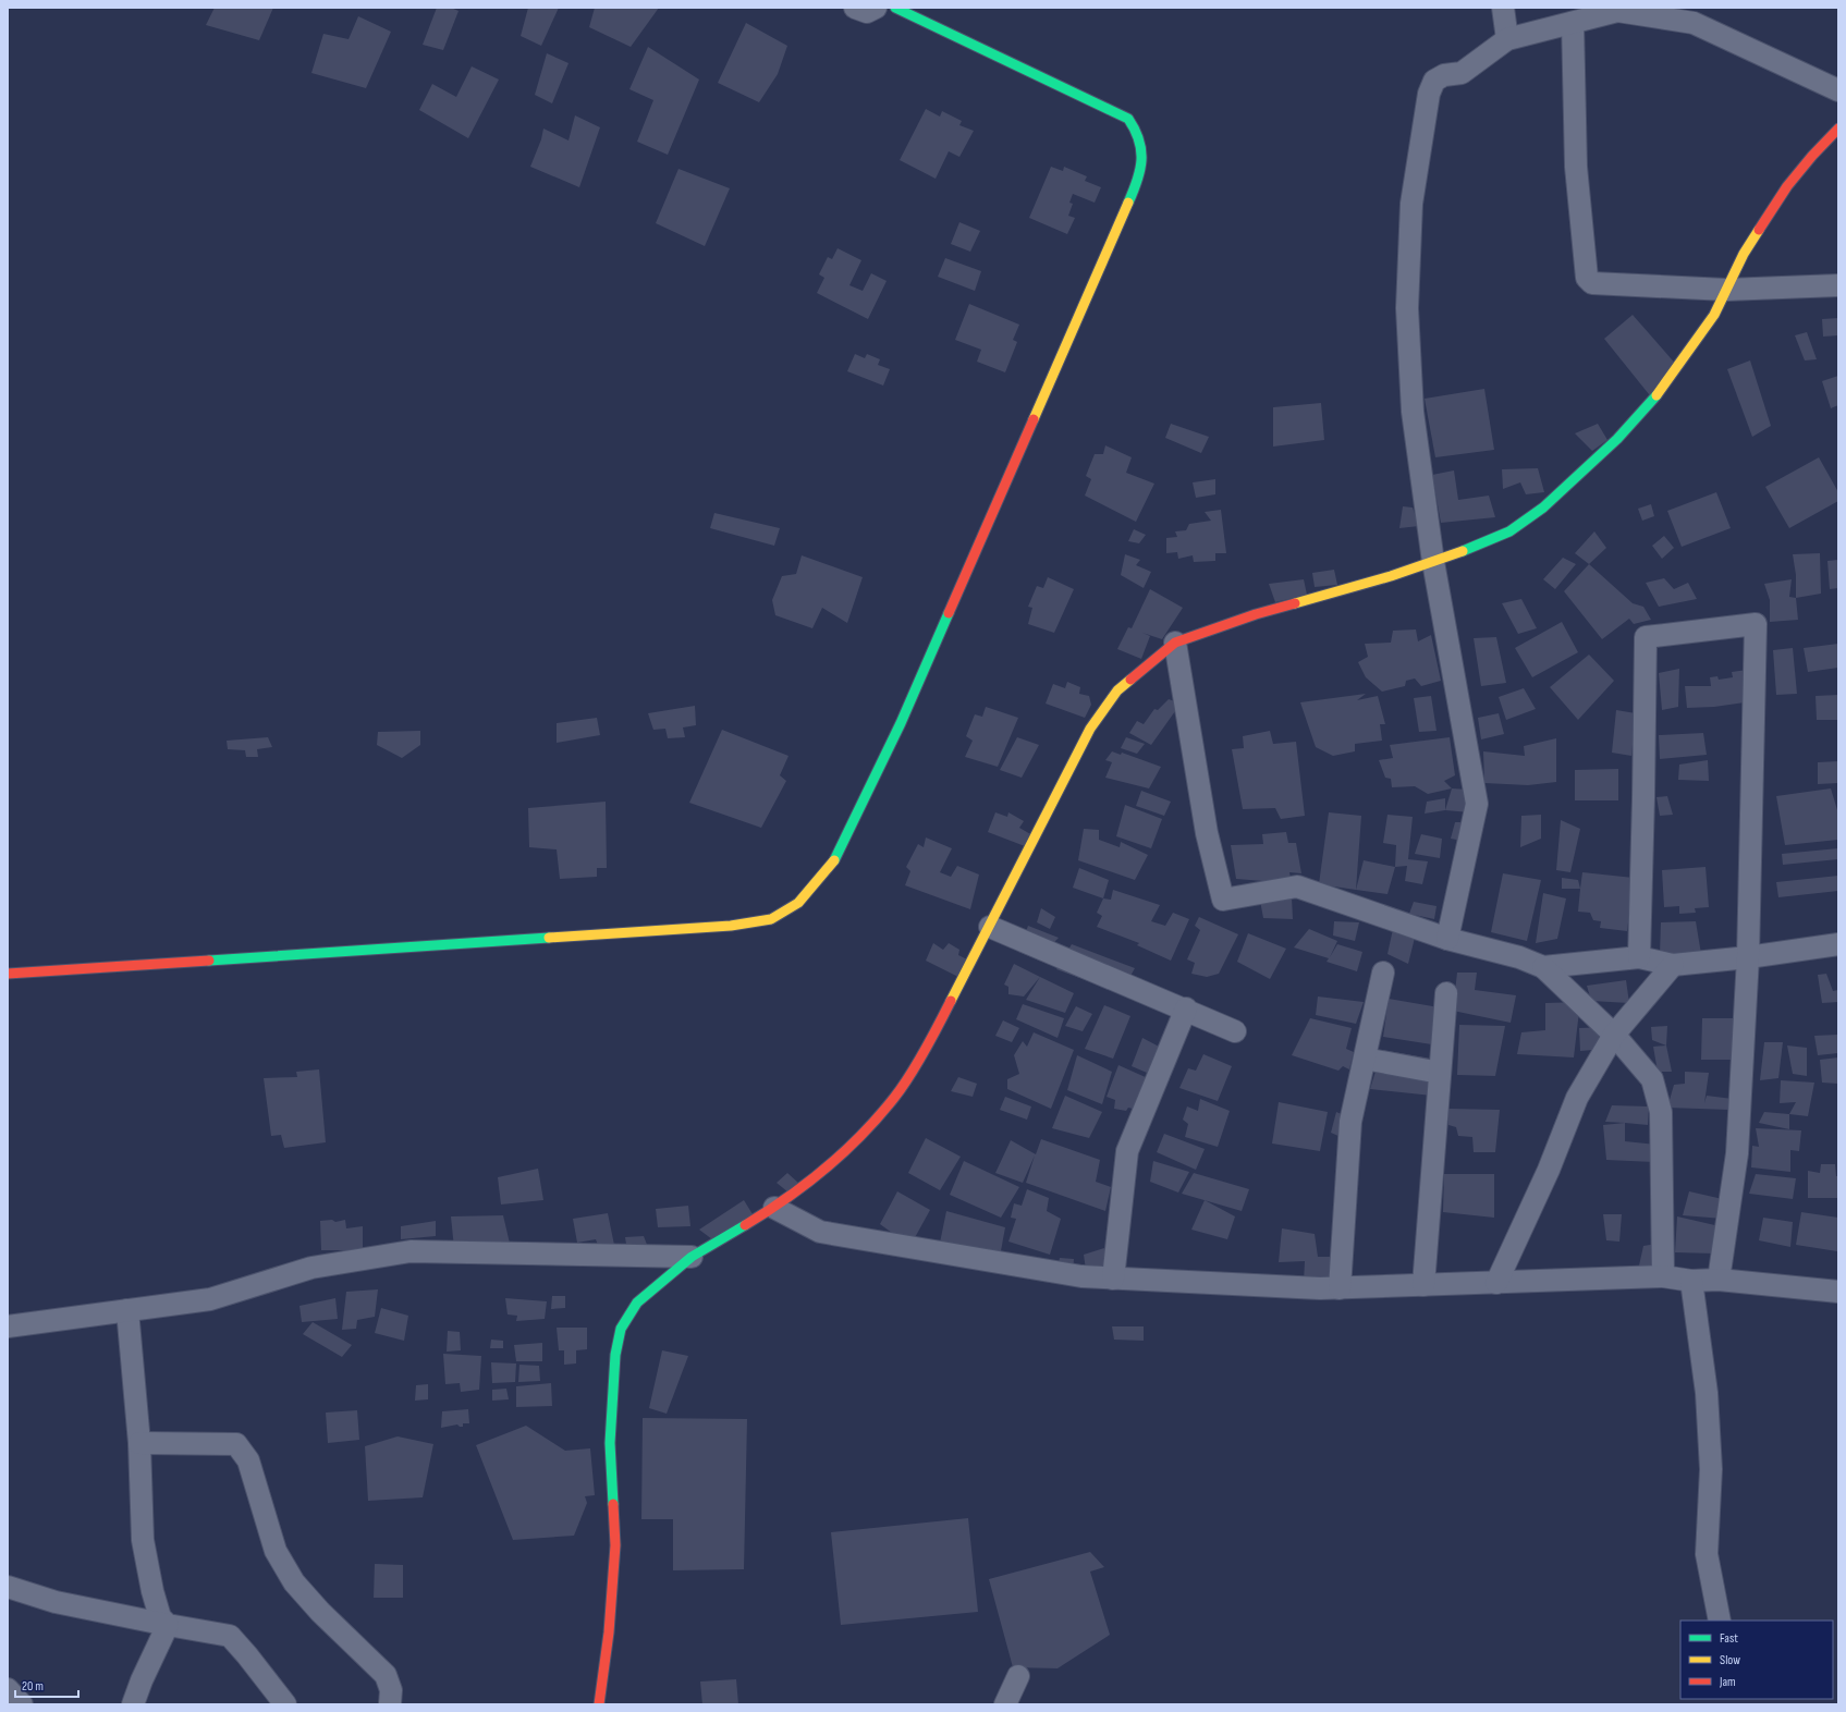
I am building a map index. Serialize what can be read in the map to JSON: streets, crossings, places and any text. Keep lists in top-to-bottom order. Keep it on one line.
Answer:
{"legend":["Fast","Slow","Jam"],"scale_bar":"20 m"}
